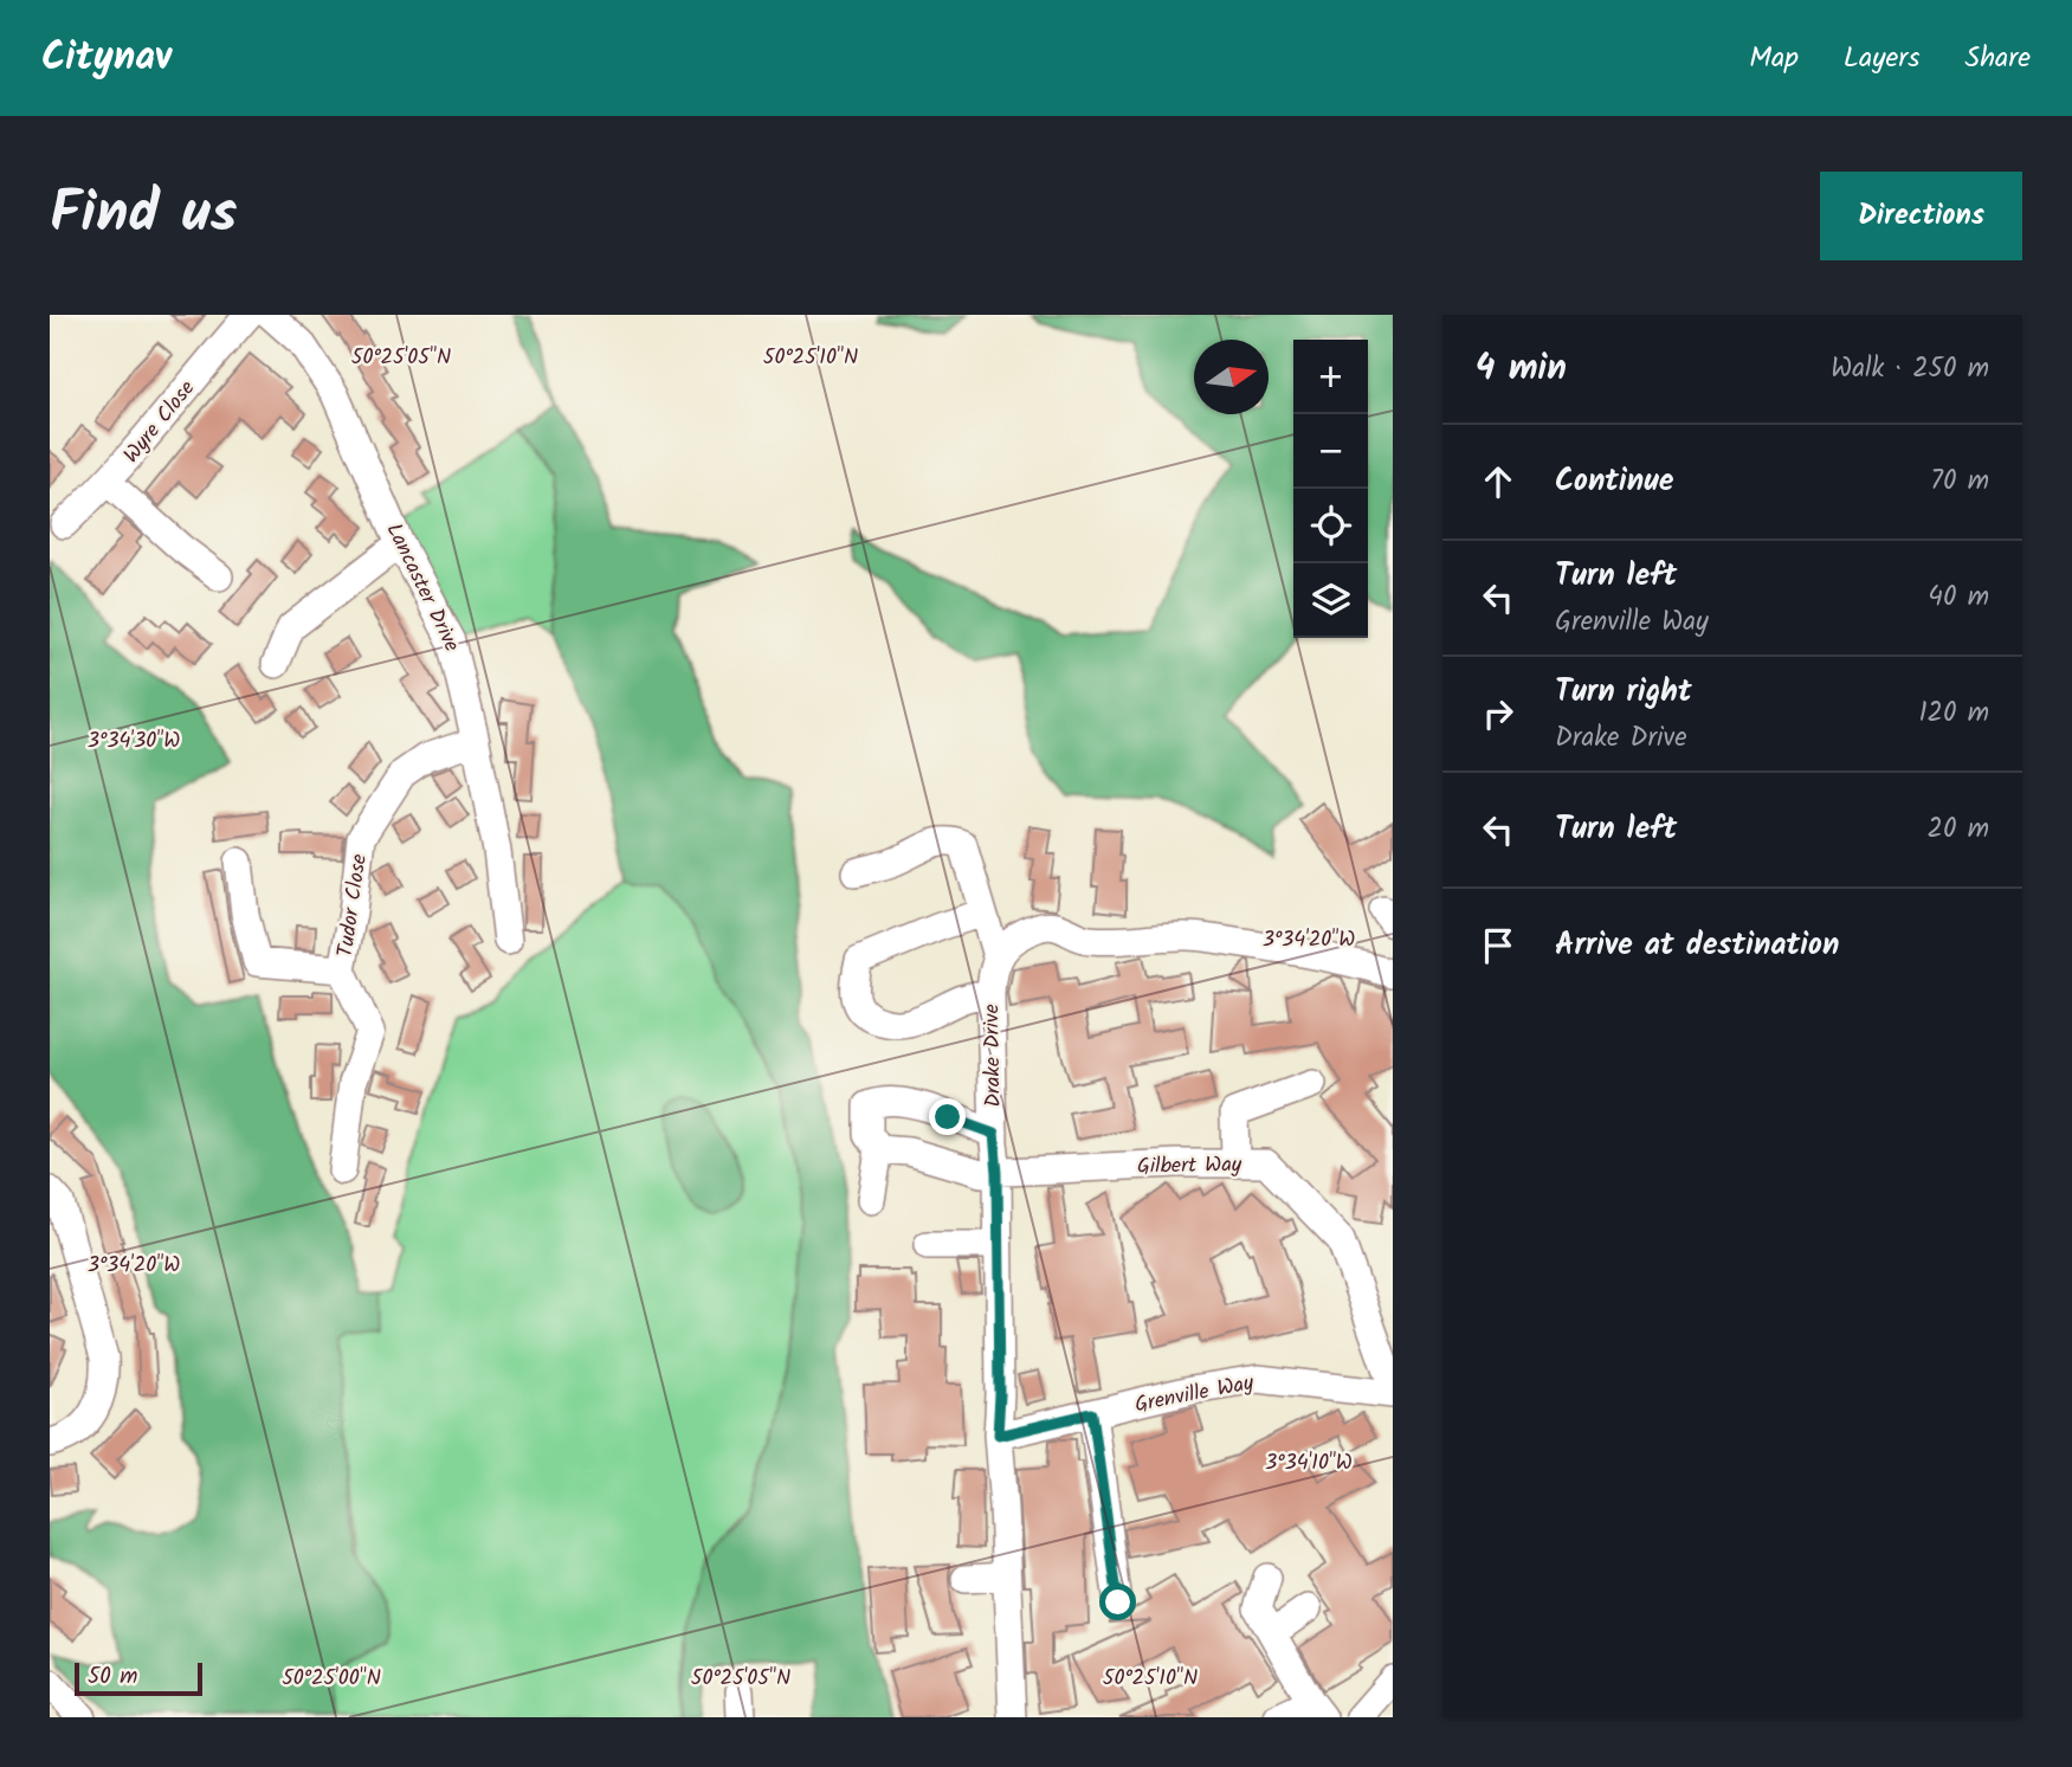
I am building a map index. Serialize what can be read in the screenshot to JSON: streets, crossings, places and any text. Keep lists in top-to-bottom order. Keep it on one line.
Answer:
{"streets":{"street":["Wyre Close","Lancaster Drive","Tudor Close","Drake Drive","Gilbert Way","Grenville Way"]},"crossings":[["Lancaster Drive","Tudor Close"],["Drake Drive","Gilbert Way"],["Drake Drive","Grenville Way"]],"scale_bar":"50 m","north":"right","page":{"header":"Citynav","nav":["Map","Layers","Share"],"title":"Find us","buttons":"Directions","heading":["4 min","Walk · 250 m"],"map_buttons":["+","−"],"list":[["Continue","70 m"],["Turn left","Grenville Way","40 m"],["Turn right","Drake Drive","120 m"],["Turn left","20 m"],"Arrive at destination"],"scale":"50 m"},"coordinates":["50°25'05\"N","50°25'10\"N","3°34'30\"W","3°34'20\"W","3°34'10\"W","50°25'00\"N"]}
